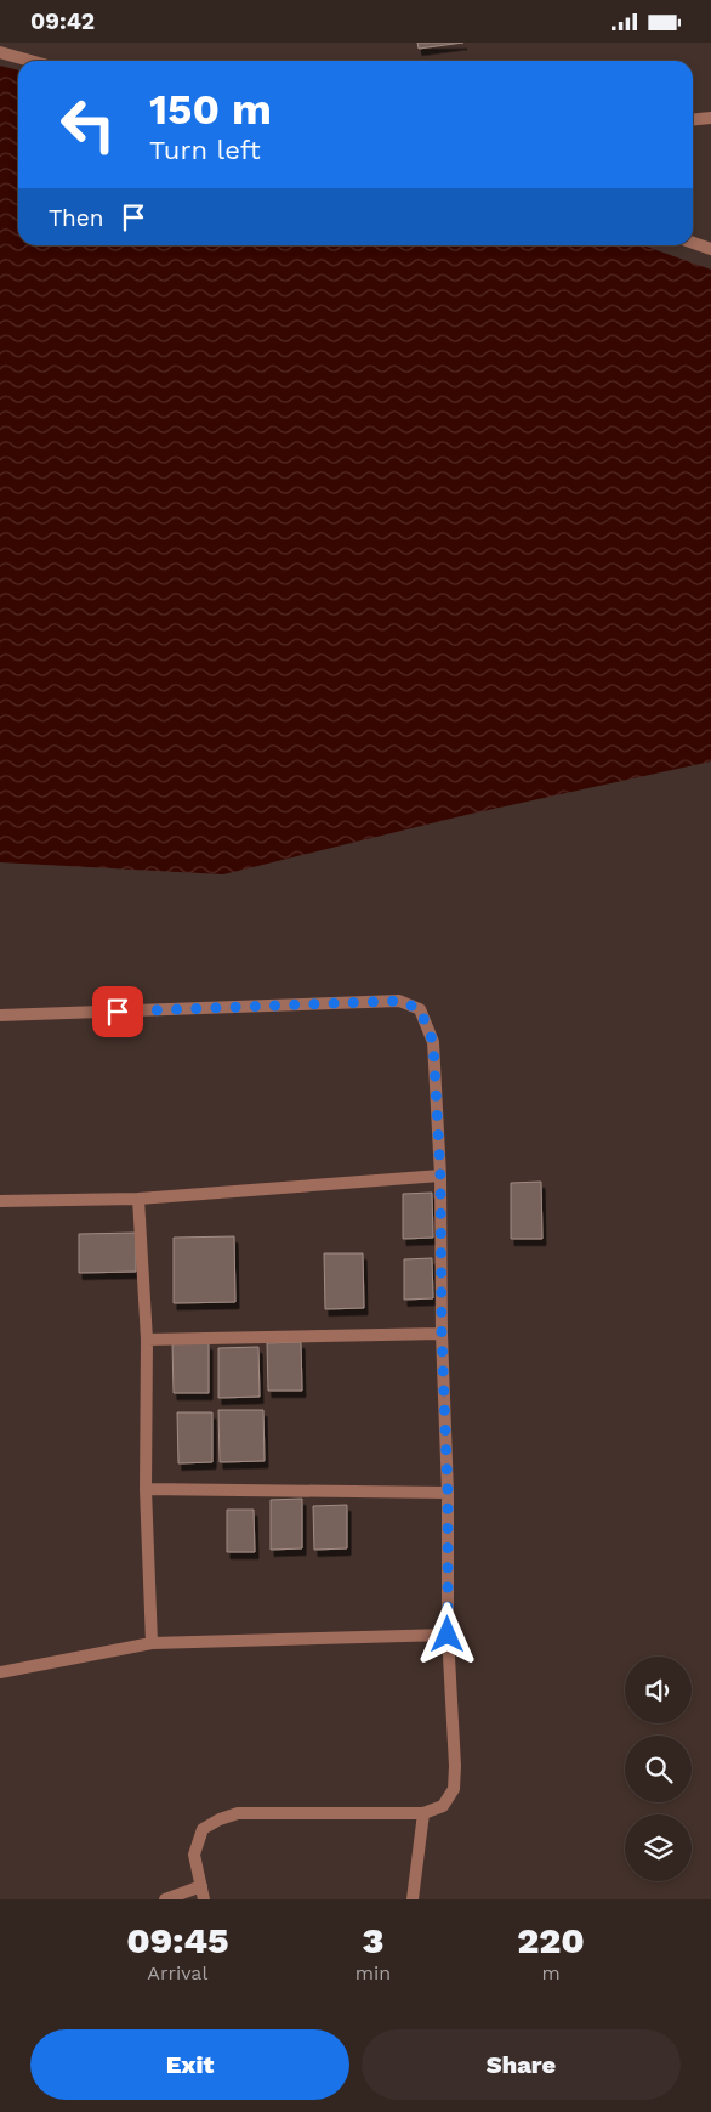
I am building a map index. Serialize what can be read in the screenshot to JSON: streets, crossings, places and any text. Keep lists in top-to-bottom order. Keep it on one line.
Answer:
{"page":{"status":"09:42","turn":["150 m","Turn left"],"then":"Then","eta":["09:45","Arrival","3","min","220","m"],"buttons":["Exit","Share"]}}
